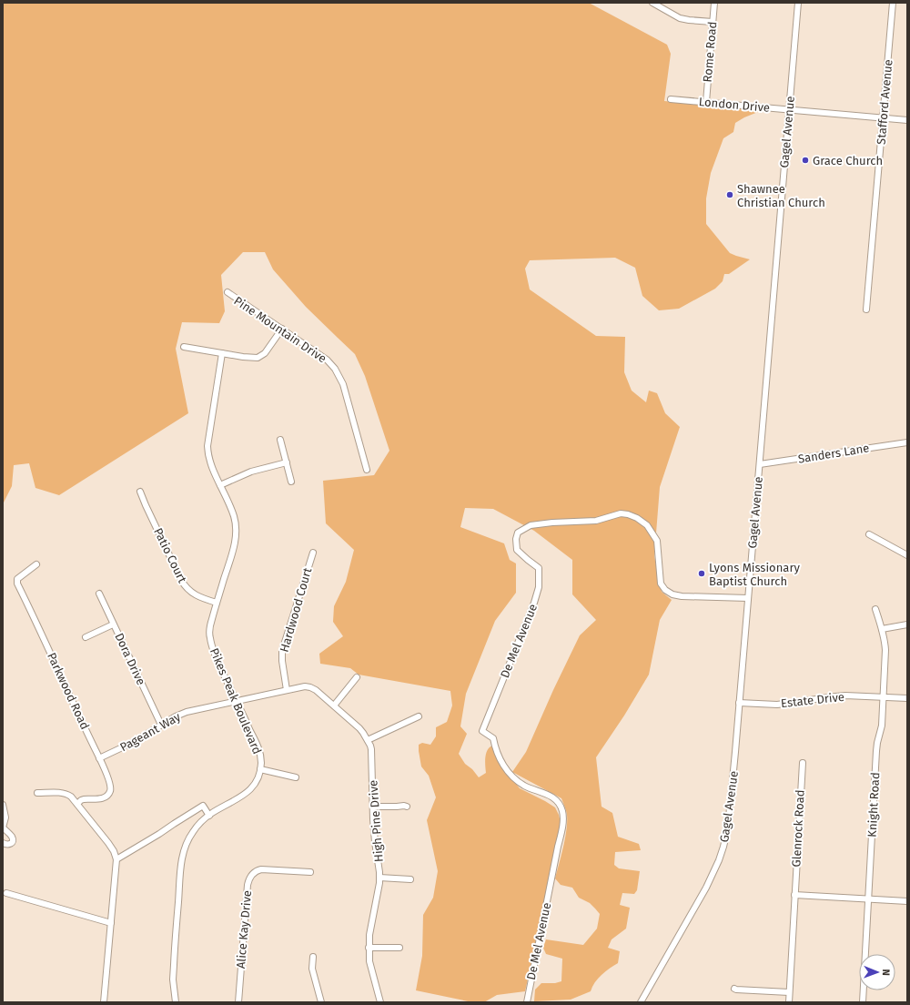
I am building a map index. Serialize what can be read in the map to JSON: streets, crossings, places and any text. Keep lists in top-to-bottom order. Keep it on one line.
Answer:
{"streets":{"street":["Rome Road","Stafford Avenue","London Drive","Gagel Avenue","Pine Mountain Drive","Sanders Lane","Patio Court","Hardwood Court","De Mel Avenue","Dora Drive","Parkwood Road","Estate Drive","Pikes Peak Boulevard","Pageant Way","Knight Road","High Pine Drive","Glenrock Road","Alice Kay Drive"]},"crossings":[["Rome Road","London Drive"],["Stafford Avenue","London Drive"],["London Drive","Gagel Avenue"],["Gagel Avenue","Sanders Lane"],["Gagel Avenue","De Mel Avenue"],["Gagel Avenue","Estate Drive"],["Patio Court","Pikes Peak Boulevard"],["Hardwood Court","Pageant Way"],["Hardwood Court","High Pine Drive"],["Dora Drive","Pageant Way"],["Parkwood Road","Pageant Way"],["Estate Drive","Knight Road"],["Pikes Peak Boulevard","Pageant Way"],["Pageant Way","High Pine Drive"]],"places":["Grace Church","Shawnee Christian Church","Lyons Missionary Baptist Church"],"north":"right"}
